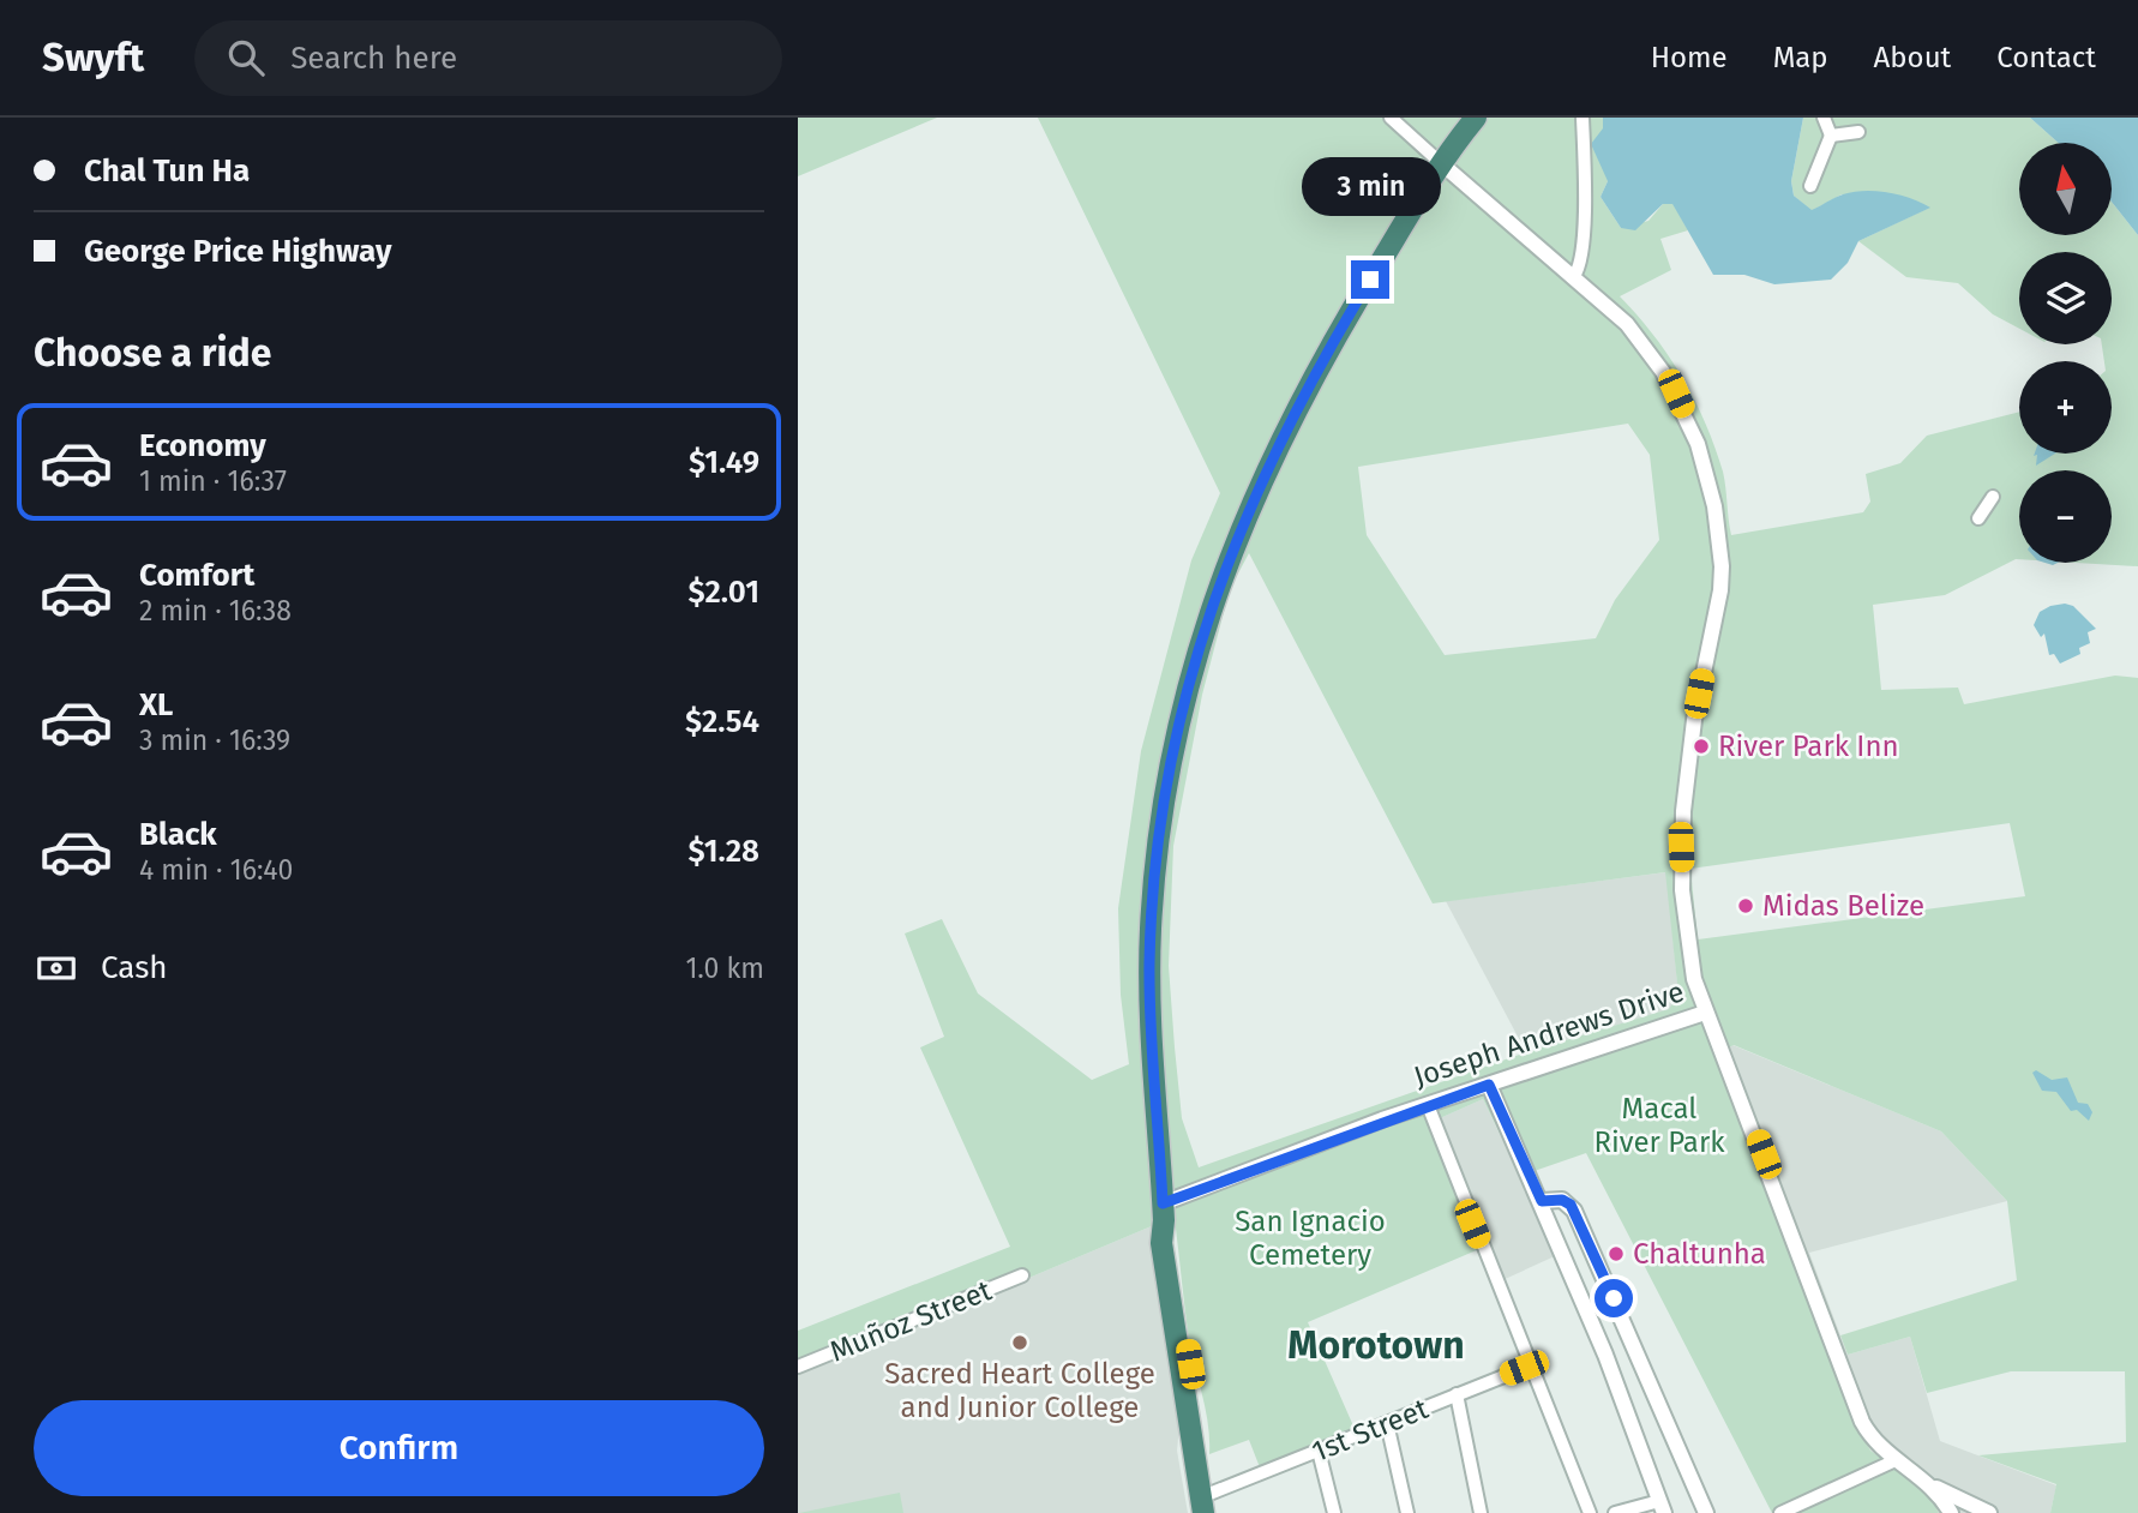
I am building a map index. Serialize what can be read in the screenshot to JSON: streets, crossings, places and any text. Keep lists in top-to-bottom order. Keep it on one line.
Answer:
{"streets":{"street":["Joseph Andrews Drive","Muñoz Street","1st Street"]},"districts":["Morotown"],"parks":["Macal River Park","San Ignacio Cemetery"],"places":["River Park Inn","Midas Belize","Chaltunha","Sacred Heart College and Junior College"],"north":"top","page":{"header":"Swyft","search":"Search here","nav":["Home","Map","About","Contact"],"banner":["Chal Tun Ha","George Price Highway"],"map_buttons":["+","−"],"bubble":"3 min","heading":"Choose a ride","list":[{"name":"Economy","note":"1 min · 16:37","value":"$1.49"},{"name":"Comfort","note":"2 min · 16:38","value":"$2.01"},{"name":"XL","note":"3 min · 16:39","value":"$2.54"},{"name":"Black","note":"4 min · 16:40","value":"$1.28"}],"pay":["Cash","1.0 km"],"buttons":"Confirm"}}
